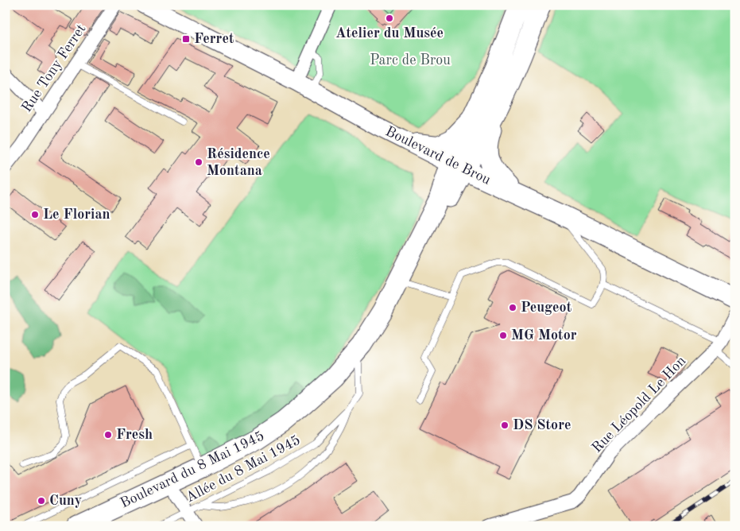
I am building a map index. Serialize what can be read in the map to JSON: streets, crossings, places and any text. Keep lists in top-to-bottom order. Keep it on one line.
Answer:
{"streets":{"main road":["Boulevard de Brou","Boulevard du 8 Mai 1945"],"street":["Rue Tony Ferret","Rue Léopold Le Hon"],"lane":["Allée du 8 Mai 1945"]},"crossings":[["Boulevard de Brou","Boulevard du 8 Mai 1945"],["Allée du 8 Mai 1945","Boulevard du 8 Mai 1945"]],"parks":["Parc de Brou"],"places":{"other":["Atelier du Musée","Résidence Montana","Le Florian","Peugeot","MG Motor","DS Store","Fresh","Cuny"],"transit":["Ferret"]}}
